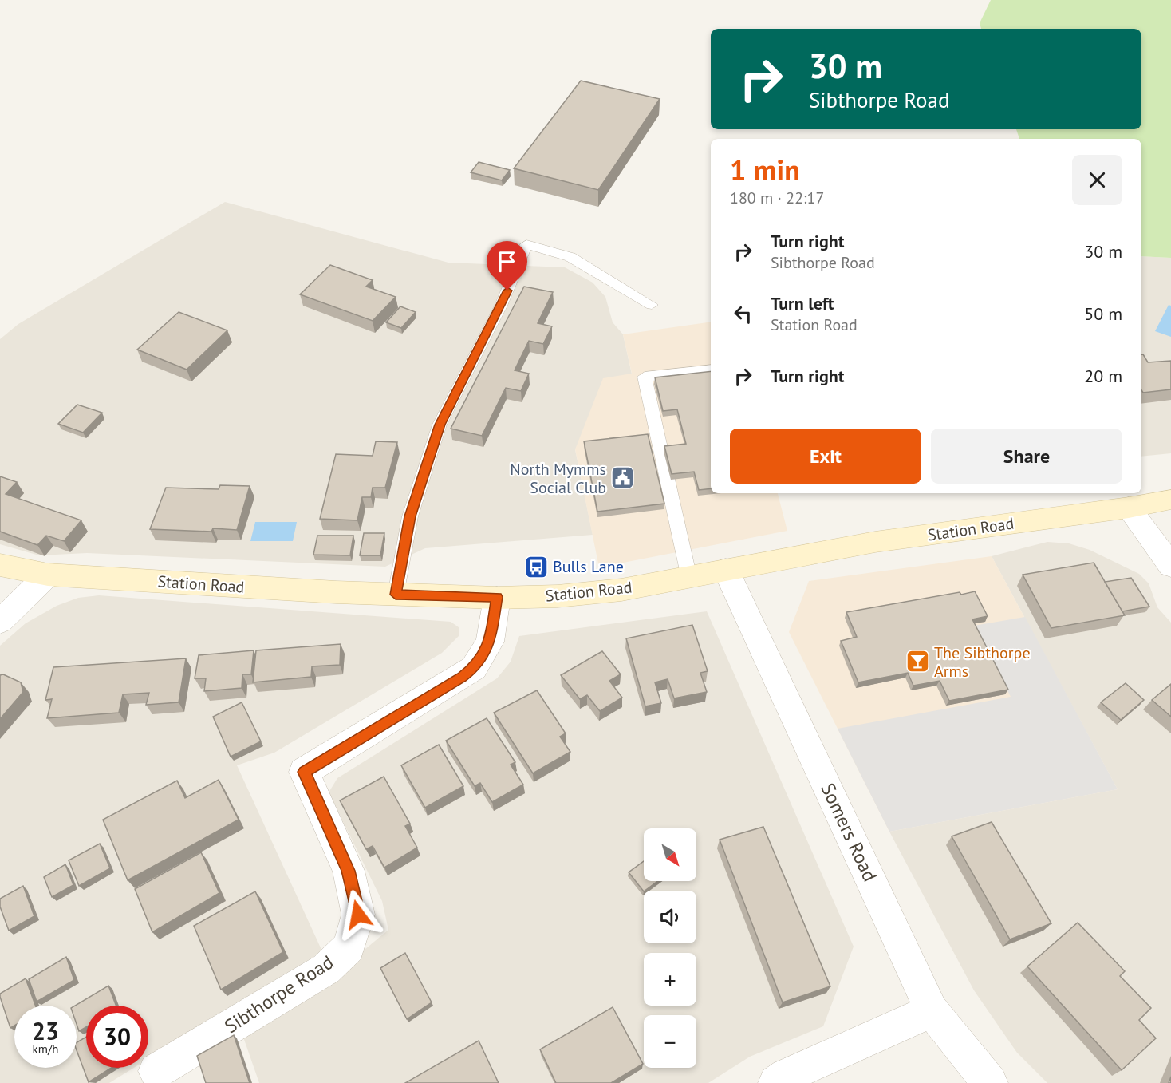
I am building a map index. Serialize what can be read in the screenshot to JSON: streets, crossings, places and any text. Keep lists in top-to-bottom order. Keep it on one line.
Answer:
{"streets":{"street":["Station Road","Somers Road","Sibthorpe Road"]},"crossings":[["Station Road","Somers Road"],["Station Road","Sibthorpe Road"]],"places":{"public building":["North Mymms Social Club"],"bus stop":["Bulls Lane"],"bar":["The Sibthorpe Arms"]},"north":"bottom right","page":{"turn":["30 m","Sibthorpe Road"],"heading":["1 min","180 m · 22:17"],"list":[{"name":"Turn right","note":"Sibthorpe Road","value":"30 m"},{"name":"Turn left","note":"Station Road","value":"50 m"},{"name":"Turn right","value":"20 m"}],"buttons":["Exit","Share"],"map_buttons":["+","−"],"speed":"23 km/h","limit":"30"}}
